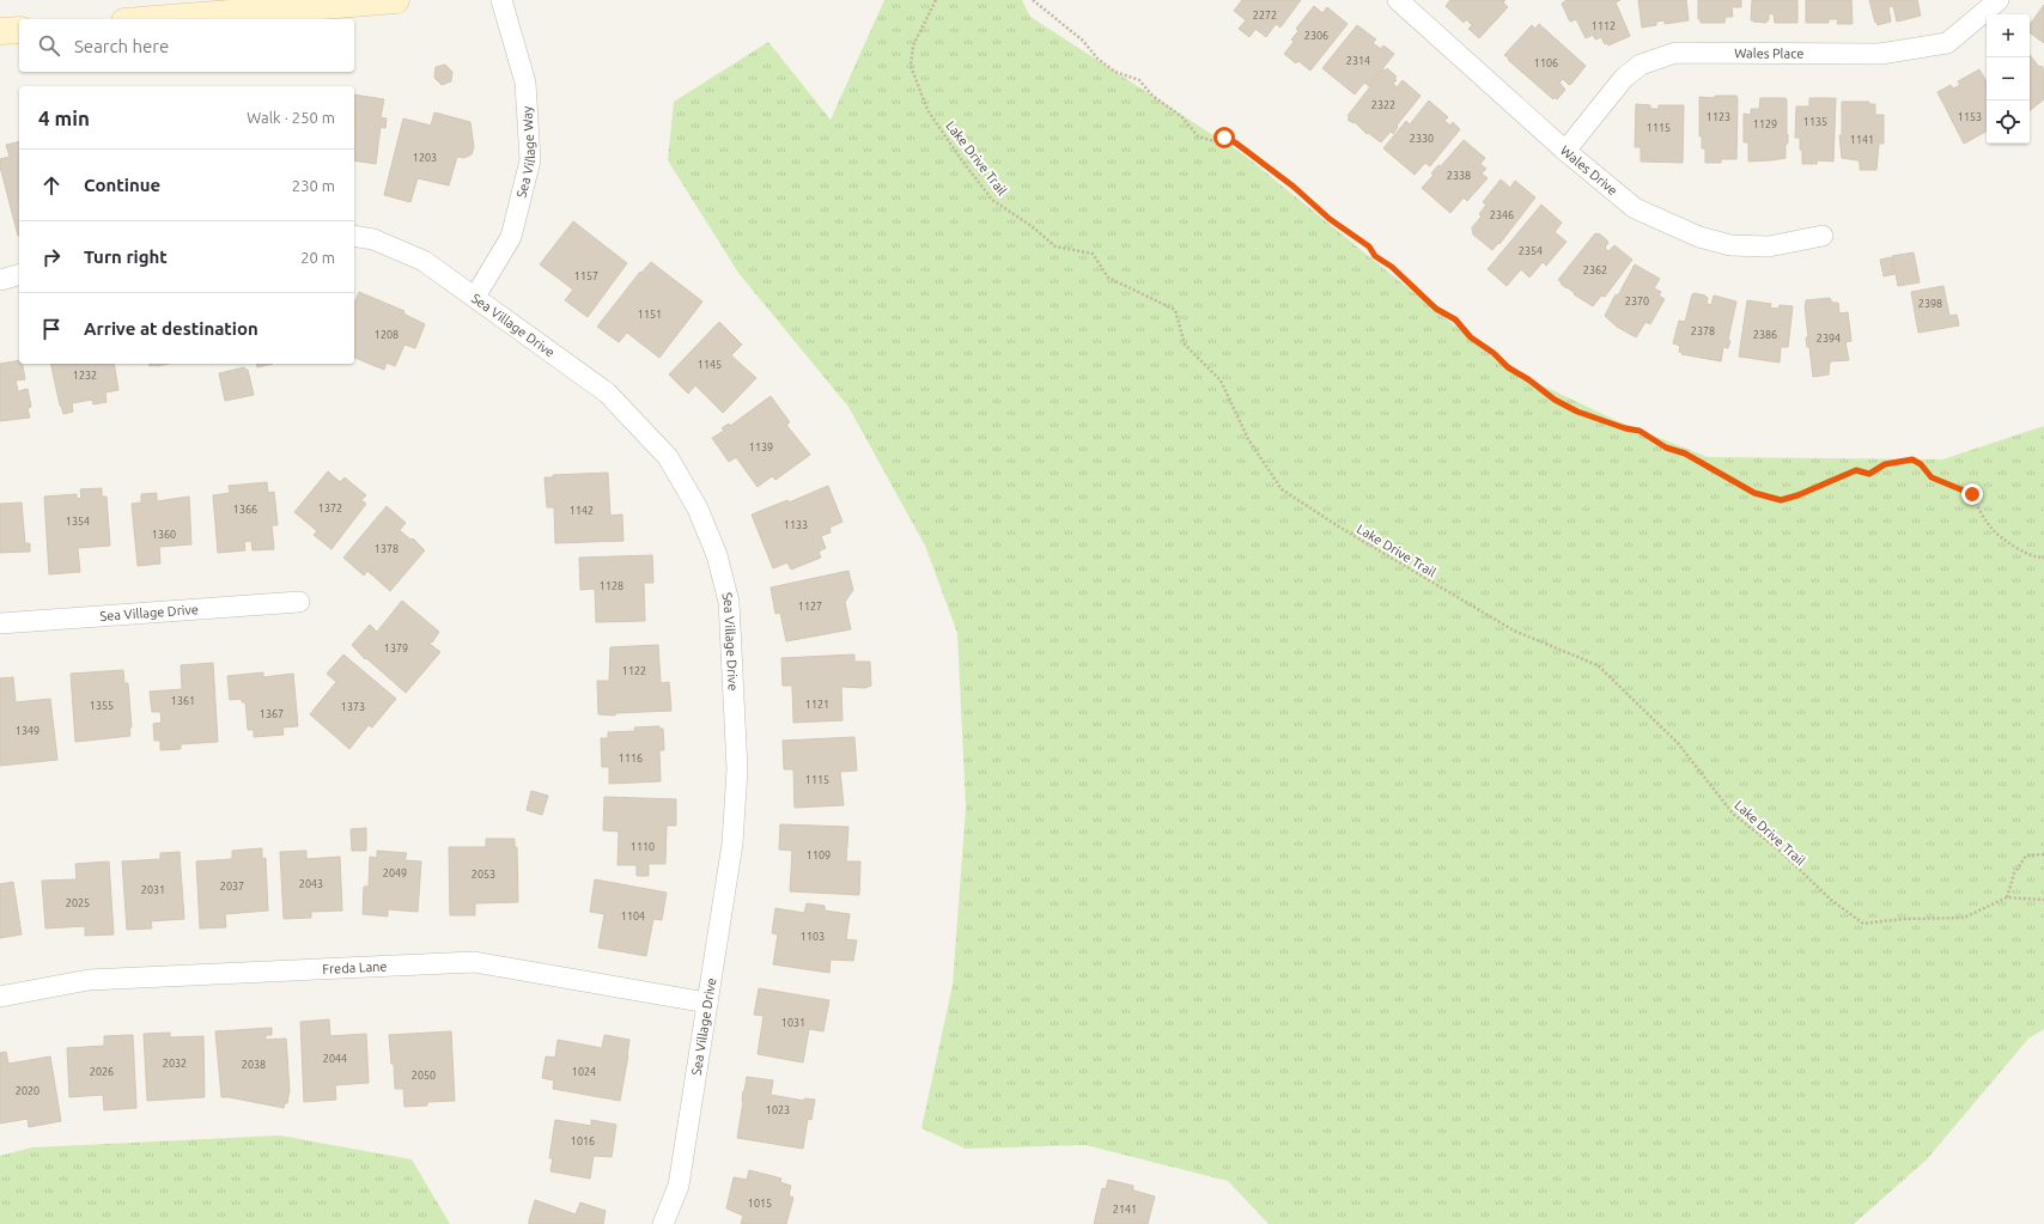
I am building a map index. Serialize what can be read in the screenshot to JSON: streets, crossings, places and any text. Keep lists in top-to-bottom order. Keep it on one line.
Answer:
{"streets":{"street":["Wales Place","Sea Village Way","Wales Drive","Sea Village Drive","Freda Lane"],"path":["Lake Drive Trail"]},"crossings":[["Wales Place","Wales Drive"],["Sea Village Way","Sea Village Drive"],["Sea Village Drive","Freda Lane"]],"house_numbers":["2272","1112","2306","2314","1106","2322","1123","1153","1135","1129","1115","2330","1141","1203","2338","2346","2354","2362","1157","2370","2398","1151","2378","1208","2386","2394","1145","1232","1139","1372","1366","1142","1354","1133","1360","1378","1128","1127","1379","1122","1361","1121","1355","1373","1367","1349","1116","1115","1110","1109","2049","2053","2043","2037","2031","2025","1104","1103","1031","2044","2032","2038","2026","1024","2050","2020","1023","1016","1015","2141"],"page":{"map_buttons":["+","−"],"search":"Search here","heading":["4 min","Walk · 250 m"],"list":[["Continue","230 m"],["Turn right","20 m"],"Arrive at destination"]}}
